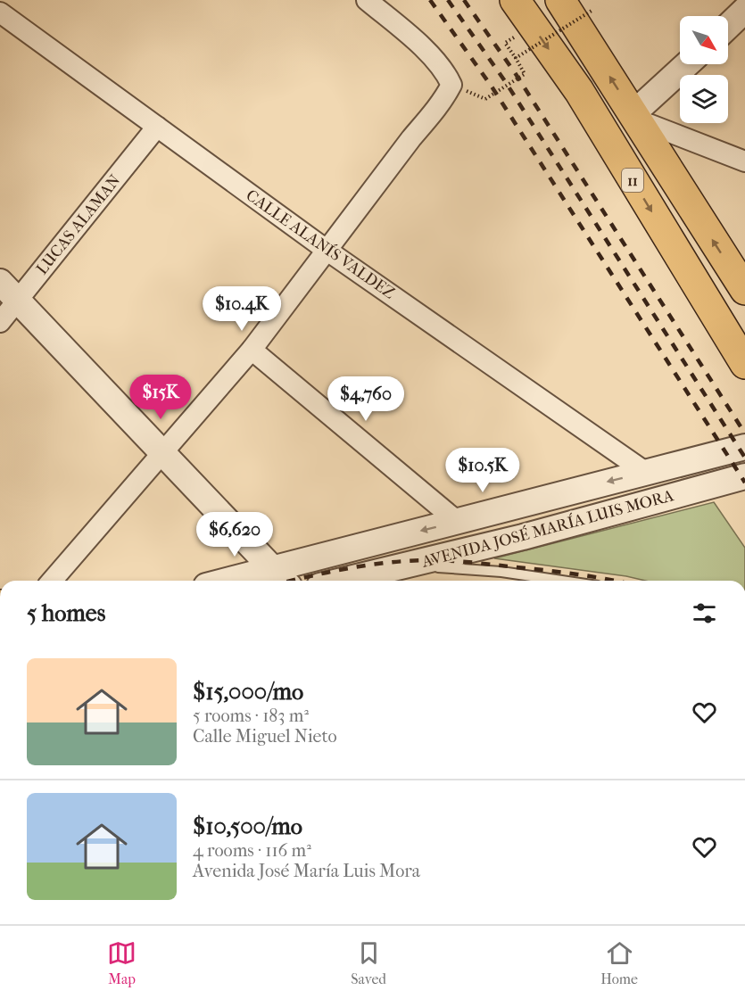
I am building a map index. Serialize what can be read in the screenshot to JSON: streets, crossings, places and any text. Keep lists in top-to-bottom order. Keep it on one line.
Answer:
{"streets":{"main road":["11"],"street":["LUCAS ALAMAN","CALLE ALANÍS VALDEZ","AVENIDA JOSÉ MARÍA LUIS MORA"]},"crossings":[["LUCAS ALAMAN","CALLE ALANÍS VALDEZ"],["CALLE ALANÍS VALDEZ","AVENIDA JOSÉ MARÍA LUIS MORA"]],"north":"bottom right","page":{"price":["$10.4K","$15K","$4,760","$10.5K","$6,620"],"heading":"5 homes","list":[{"name":"$15,000/mo","note":"5 rooms · 183 m² · Calle Miguel Nieto"},{"name":"$10,500/mo","note":"4 rooms · 116 m² · Avenida José María Luis Mora"}],"tabs":["Map","Saved","Home"]}}
